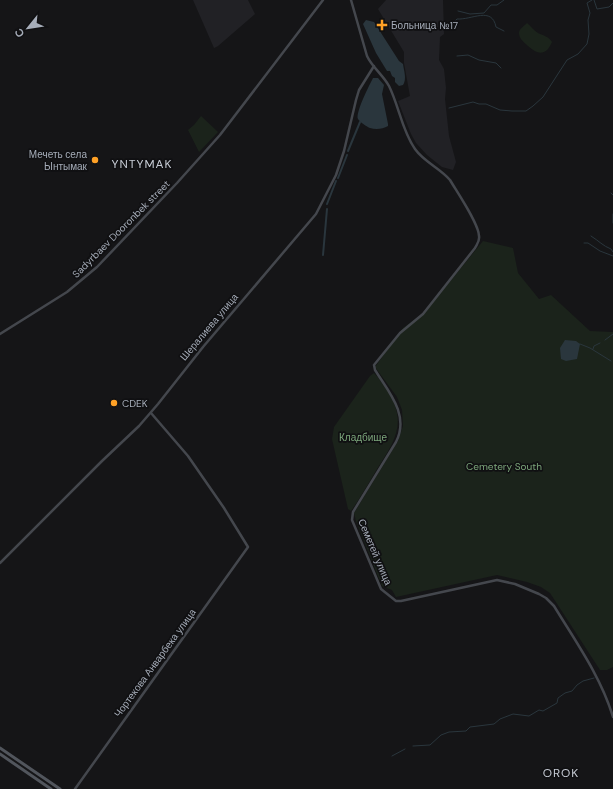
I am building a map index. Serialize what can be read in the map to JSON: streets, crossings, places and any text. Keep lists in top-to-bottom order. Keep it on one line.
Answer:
{"streets":{"street":["Sadyrbaev Dooronbek street","Шералиева улица","Семетей улица","Чортекова Анварбека улица"]},"crossings":[["Шералиева улица","Семетей улица"],["Шералиева улица","Чортекова Анварбека улица"]],"districts":["YNTYMAK","OROK"],"parks":["Кладбище","Cemetery South"],"places":{"health":["Больница №17"],"other":["Мечеть села Ынтымак","CDEK"]},"north":"bottom left"}
